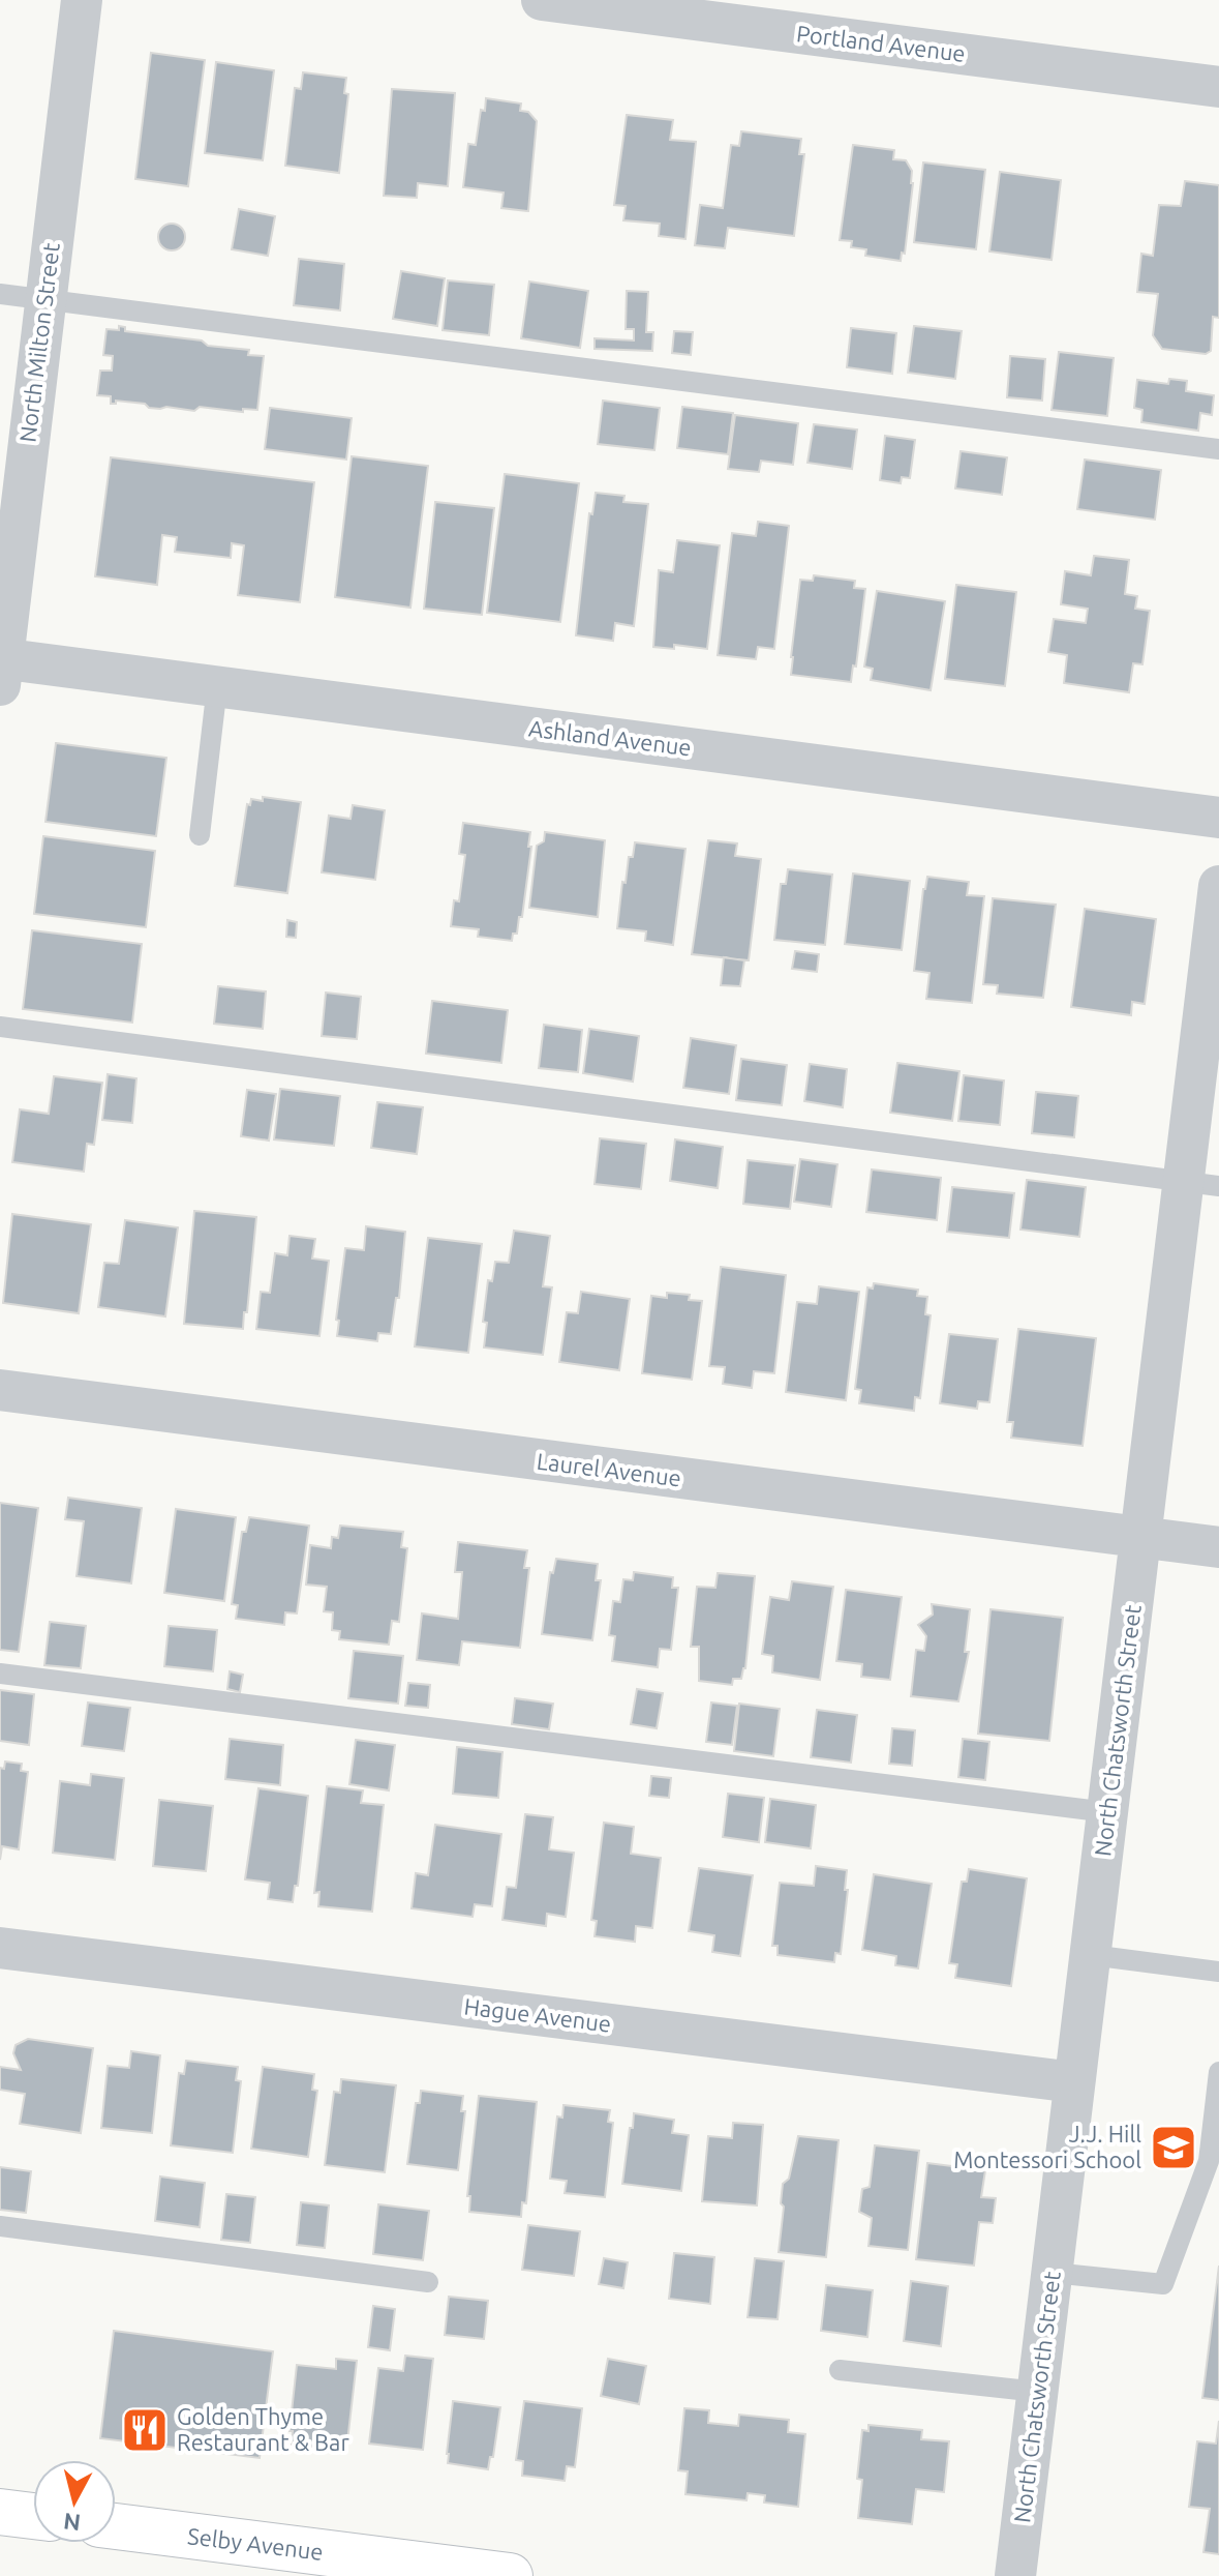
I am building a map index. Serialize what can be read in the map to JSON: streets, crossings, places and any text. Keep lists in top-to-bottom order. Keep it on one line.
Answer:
{"streets":{"street":["Portland Avenue","North Milton Street","Ashland Avenue","Laurel Avenue","North Chatsworth Street","Hague Avenue","Selby Avenue"]},"crossings":[["North Milton Street","Ashland Avenue"],["Laurel Avenue","North Chatsworth Street"],["North Chatsworth Street","Hague Avenue"]],"places":{"school or university":["J.J. Hill Montessori School"],"restaurant":["Golden Thyme Restaurant & Bar"]},"north":"bottom"}
